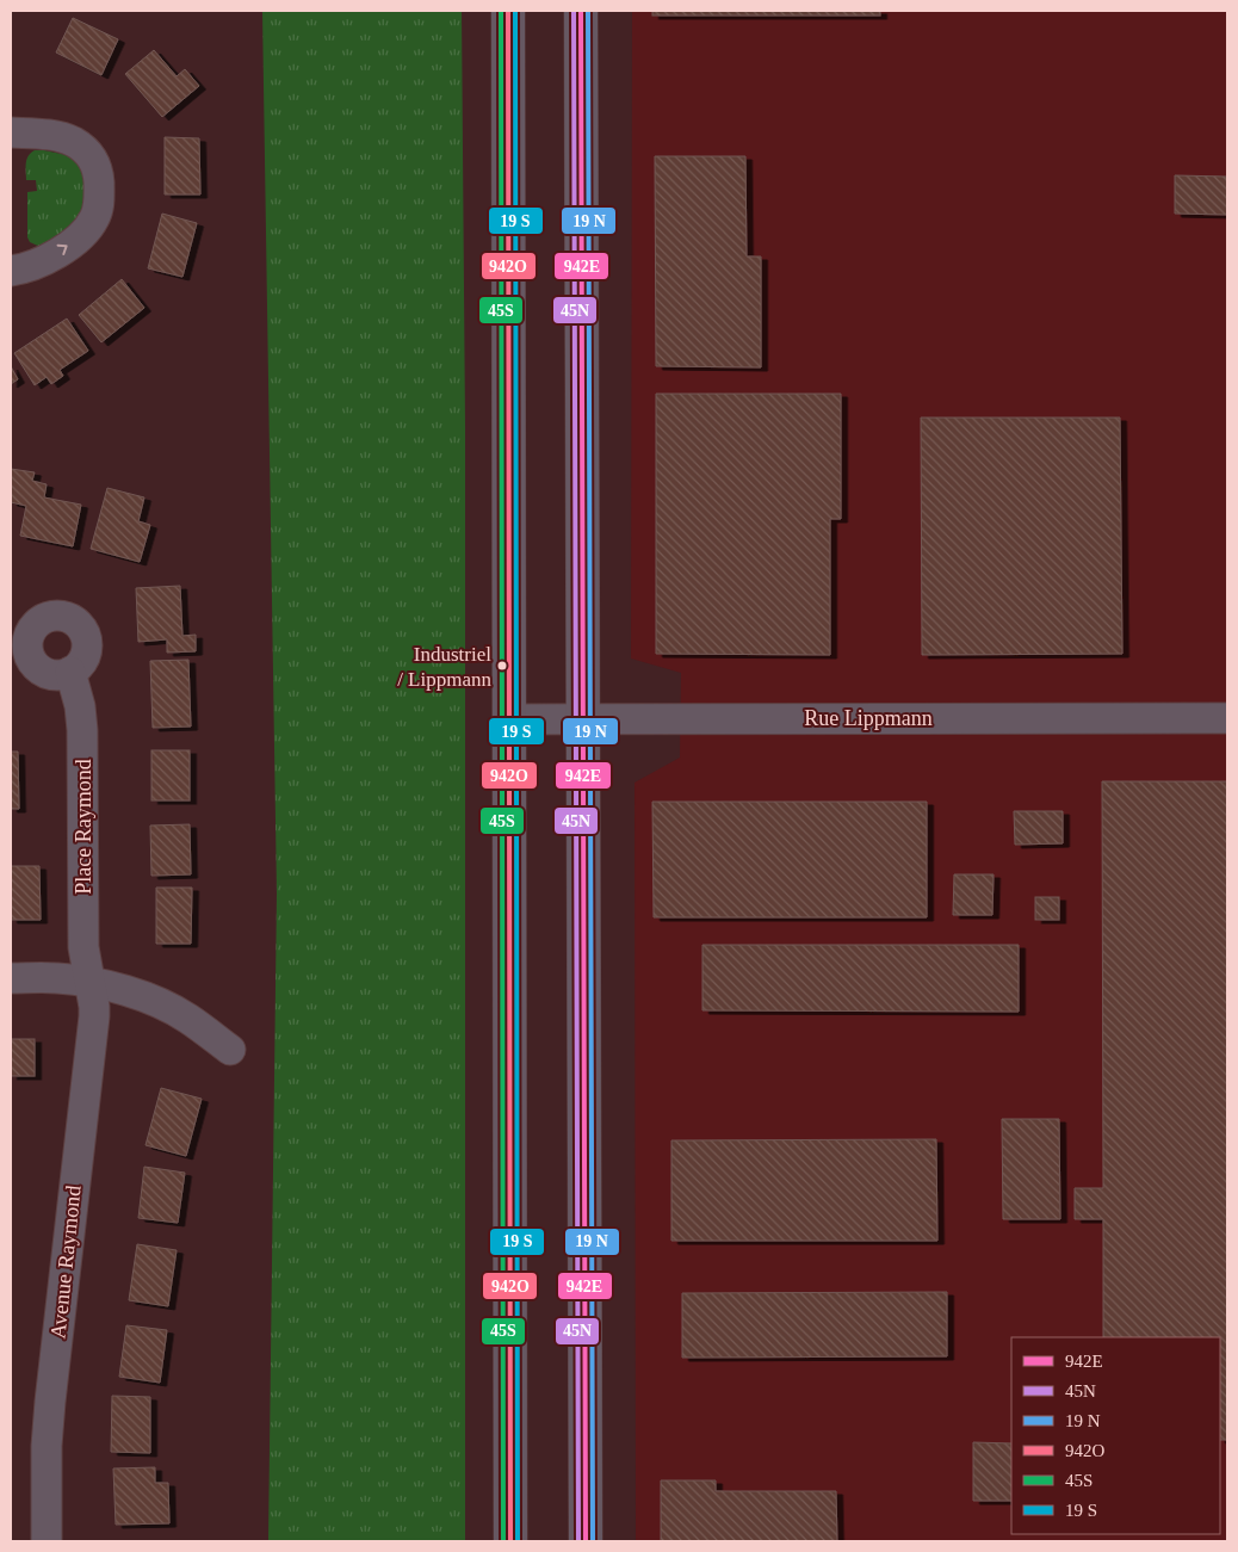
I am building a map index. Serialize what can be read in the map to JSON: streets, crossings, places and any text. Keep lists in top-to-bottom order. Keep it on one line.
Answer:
{"streets":{"street":["Rue Lippmann","Place Raymond","Avenue Raymond"]},"crossings":[["Place Raymond","Avenue Raymond"]],"places":["Industriel / Lippmann"],"lines":["transit line 942E","transit line 45N","transit line 942O","transit line 45S"],"legend":["942E","45N","19 N","942O","45S","19 S"]}
